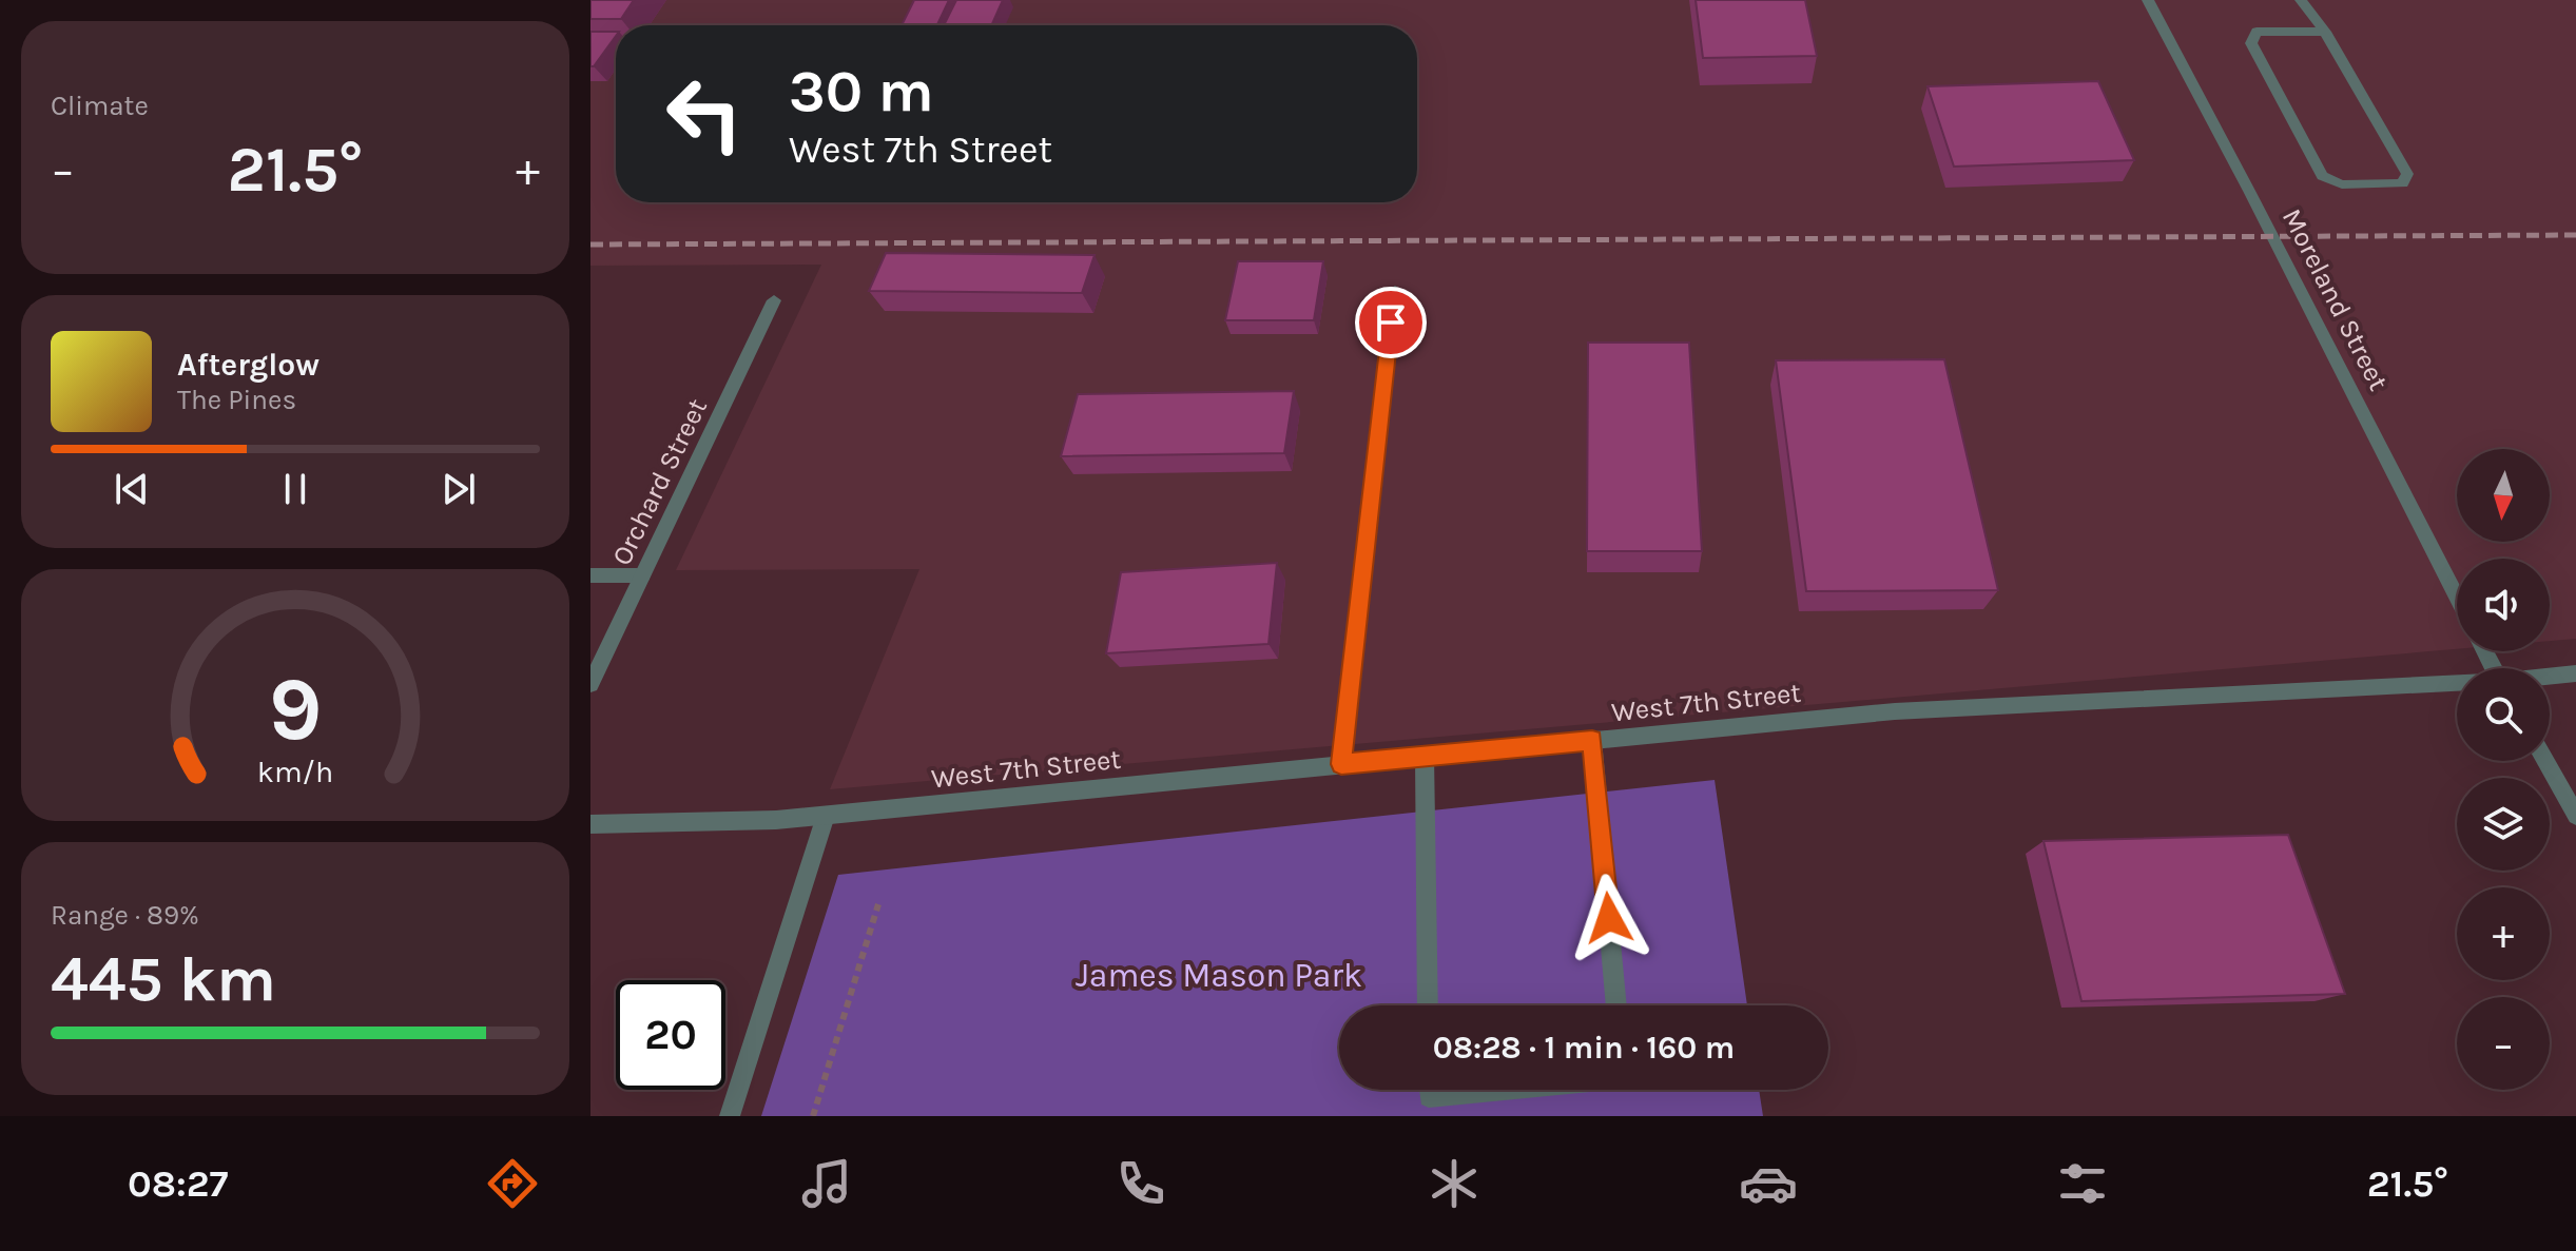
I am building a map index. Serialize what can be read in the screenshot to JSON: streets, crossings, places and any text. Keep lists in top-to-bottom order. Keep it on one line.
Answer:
{"streets":{"street":["Moreland Street","Orchard Street","West 7th Street"]},"parks":["James Mason Park"],"north":"bottom","page":{"tile":["Climate",["Range · 89%","445 km"]],"turn":["30 m","West 7th Street"],"heat":["−","21.5°","+"],"song":["Afterglow","The Pines"],"map_buttons":["+","−"],"limit":"20","trip":"08:28 · 1 min · 160 m","tabs":["08:27","21.5°"],"gauge":["9","km/h"]}}
